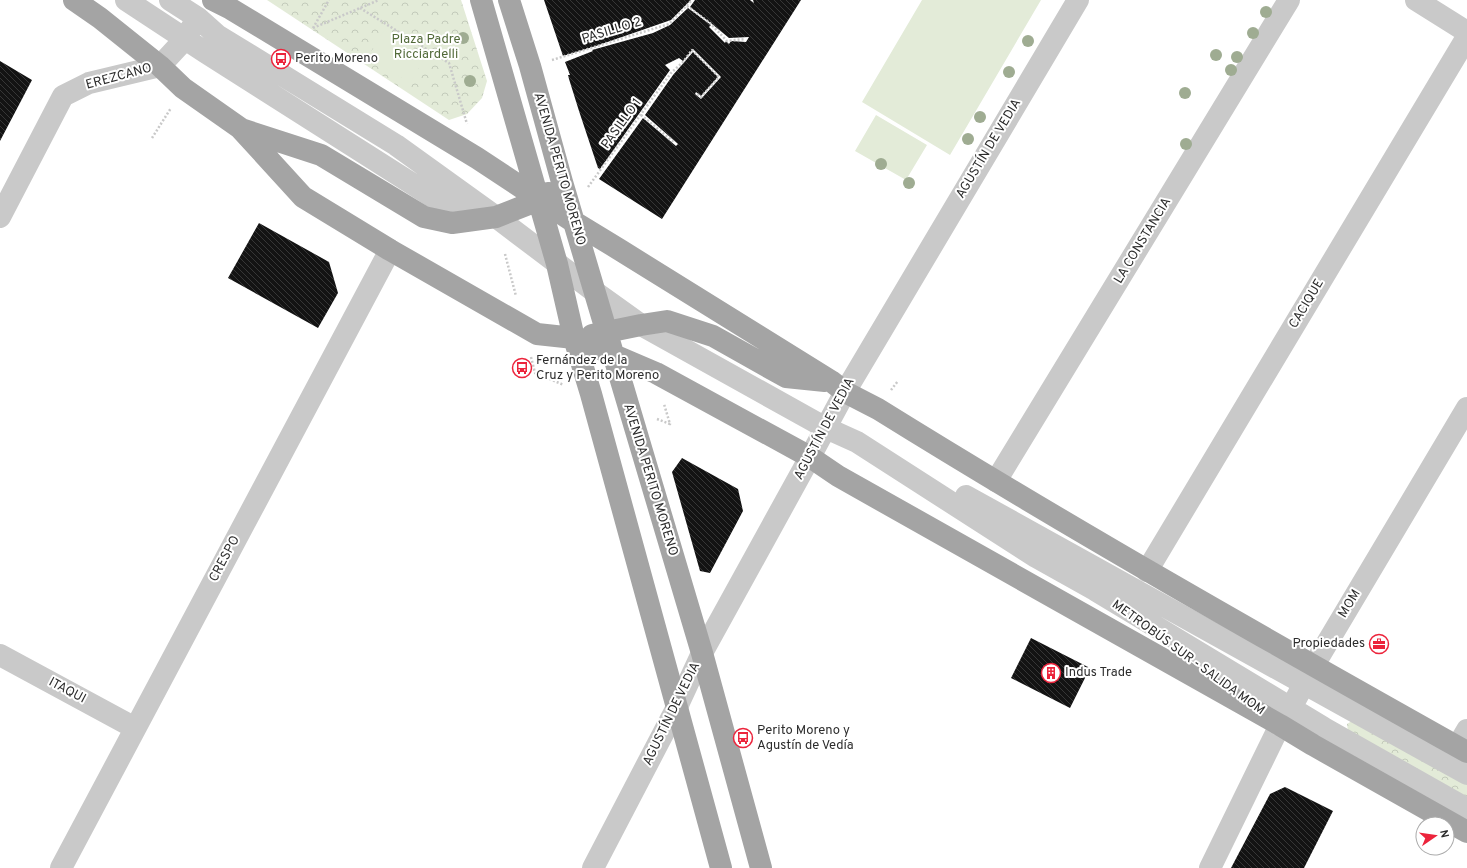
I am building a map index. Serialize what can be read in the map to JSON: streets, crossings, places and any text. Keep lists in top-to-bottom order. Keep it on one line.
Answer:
{"streets":{"main road":["AVENIDA PERITO MORENO"],"street":["EREZCANO","AGUSTÍN DE VEDIA","LA CONSTANCIA","CACIQUE","CRESPO","MOM","METROBÚS SUR - SALIDA MOM","ITAQUI"],"path":["PASILLO 2","PASILLO 1"]},"crossings":[["PASILLO 2","AVENIDA PERITO MORENO"],["PASILLO 1","AVENIDA PERITO MORENO"],["AGUSTÍN DE VEDIA","AVENIDA PERITO MORENO"],["CRESPO","ITAQUI"],["MOM","METROBÚS SUR - SALIDA MOM"]],"parks":["Plaza Padre Ricciardelli"],"places":{"bus stop":["Perito Moreno","Fernández de la Cruz y Perito Moreno","Perito Moreno y Agustín de Vedía"],"office":["Propiedades"],"building":["Indus Trade"]},"north":"right"}
